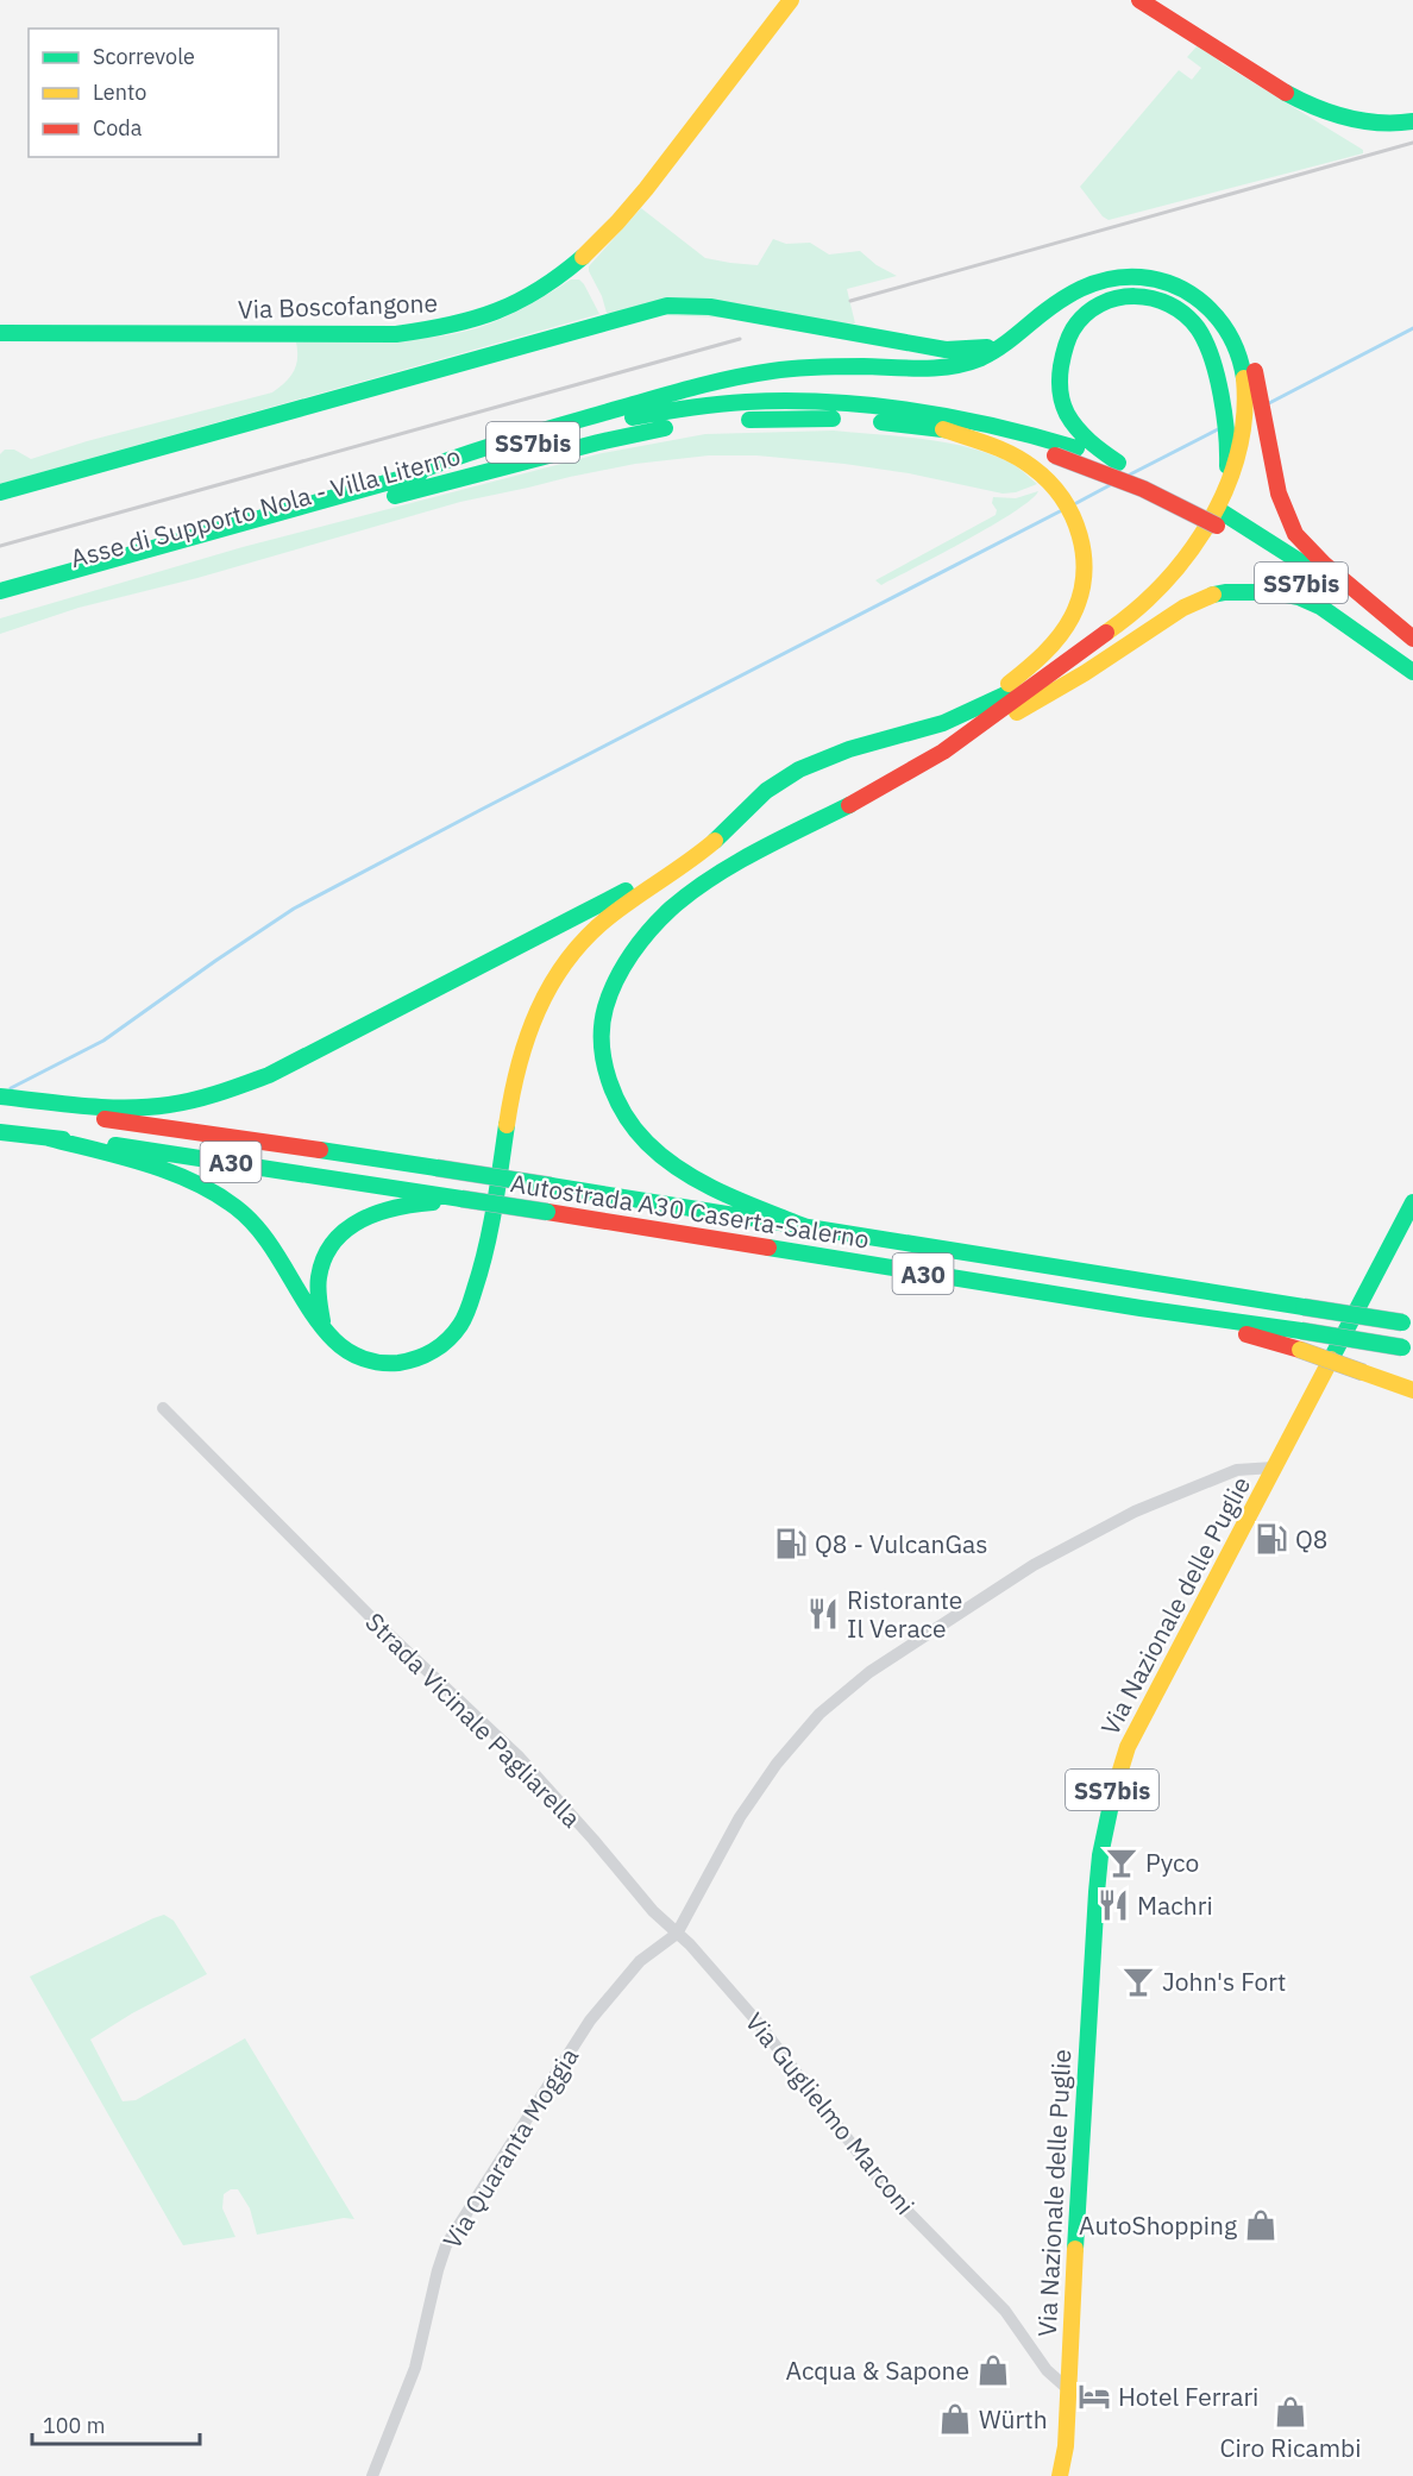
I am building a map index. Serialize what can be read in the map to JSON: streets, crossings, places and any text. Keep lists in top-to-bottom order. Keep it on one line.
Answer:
{"streets":{"main road":["Via Boscofangone","SS7bis","Asse di Supporto Nola - Villa Literno","A30","Autostrada A30 Caserta-Salerno","Via Nazionale delle Puglie"],"street":["Strada Vicinale Pagliarella","Via Guglielmo Marconi","Via Quaranta Moggia"]},"crossings":[["SS7bis","Asse di Supporto Nola - Villa Literno"],["Via Nazionale delle Puglie","Via Guglielmo Marconi"],["Strada Vicinale Pagliarella","Via Guglielmo Marconi"],["Strada Vicinale Pagliarella","Via Quaranta Moggia"],["Via Guglielmo Marconi","Via Quaranta Moggia"]],"places":{"fuel station":["Q8","Q8 - VulcanGas"],"restaurant":["Ristorante Il Verace","Machri"],"bar":["Pyco","John's Fort"],"shop":["AutoShopping","Acqua & Sapone","Ciro Ricambi","Würth"],"hotel":["Hotel Ferrari"]},"legend":["Scorrevole","Lento","Coda"],"scale_bar":"100 m"}
